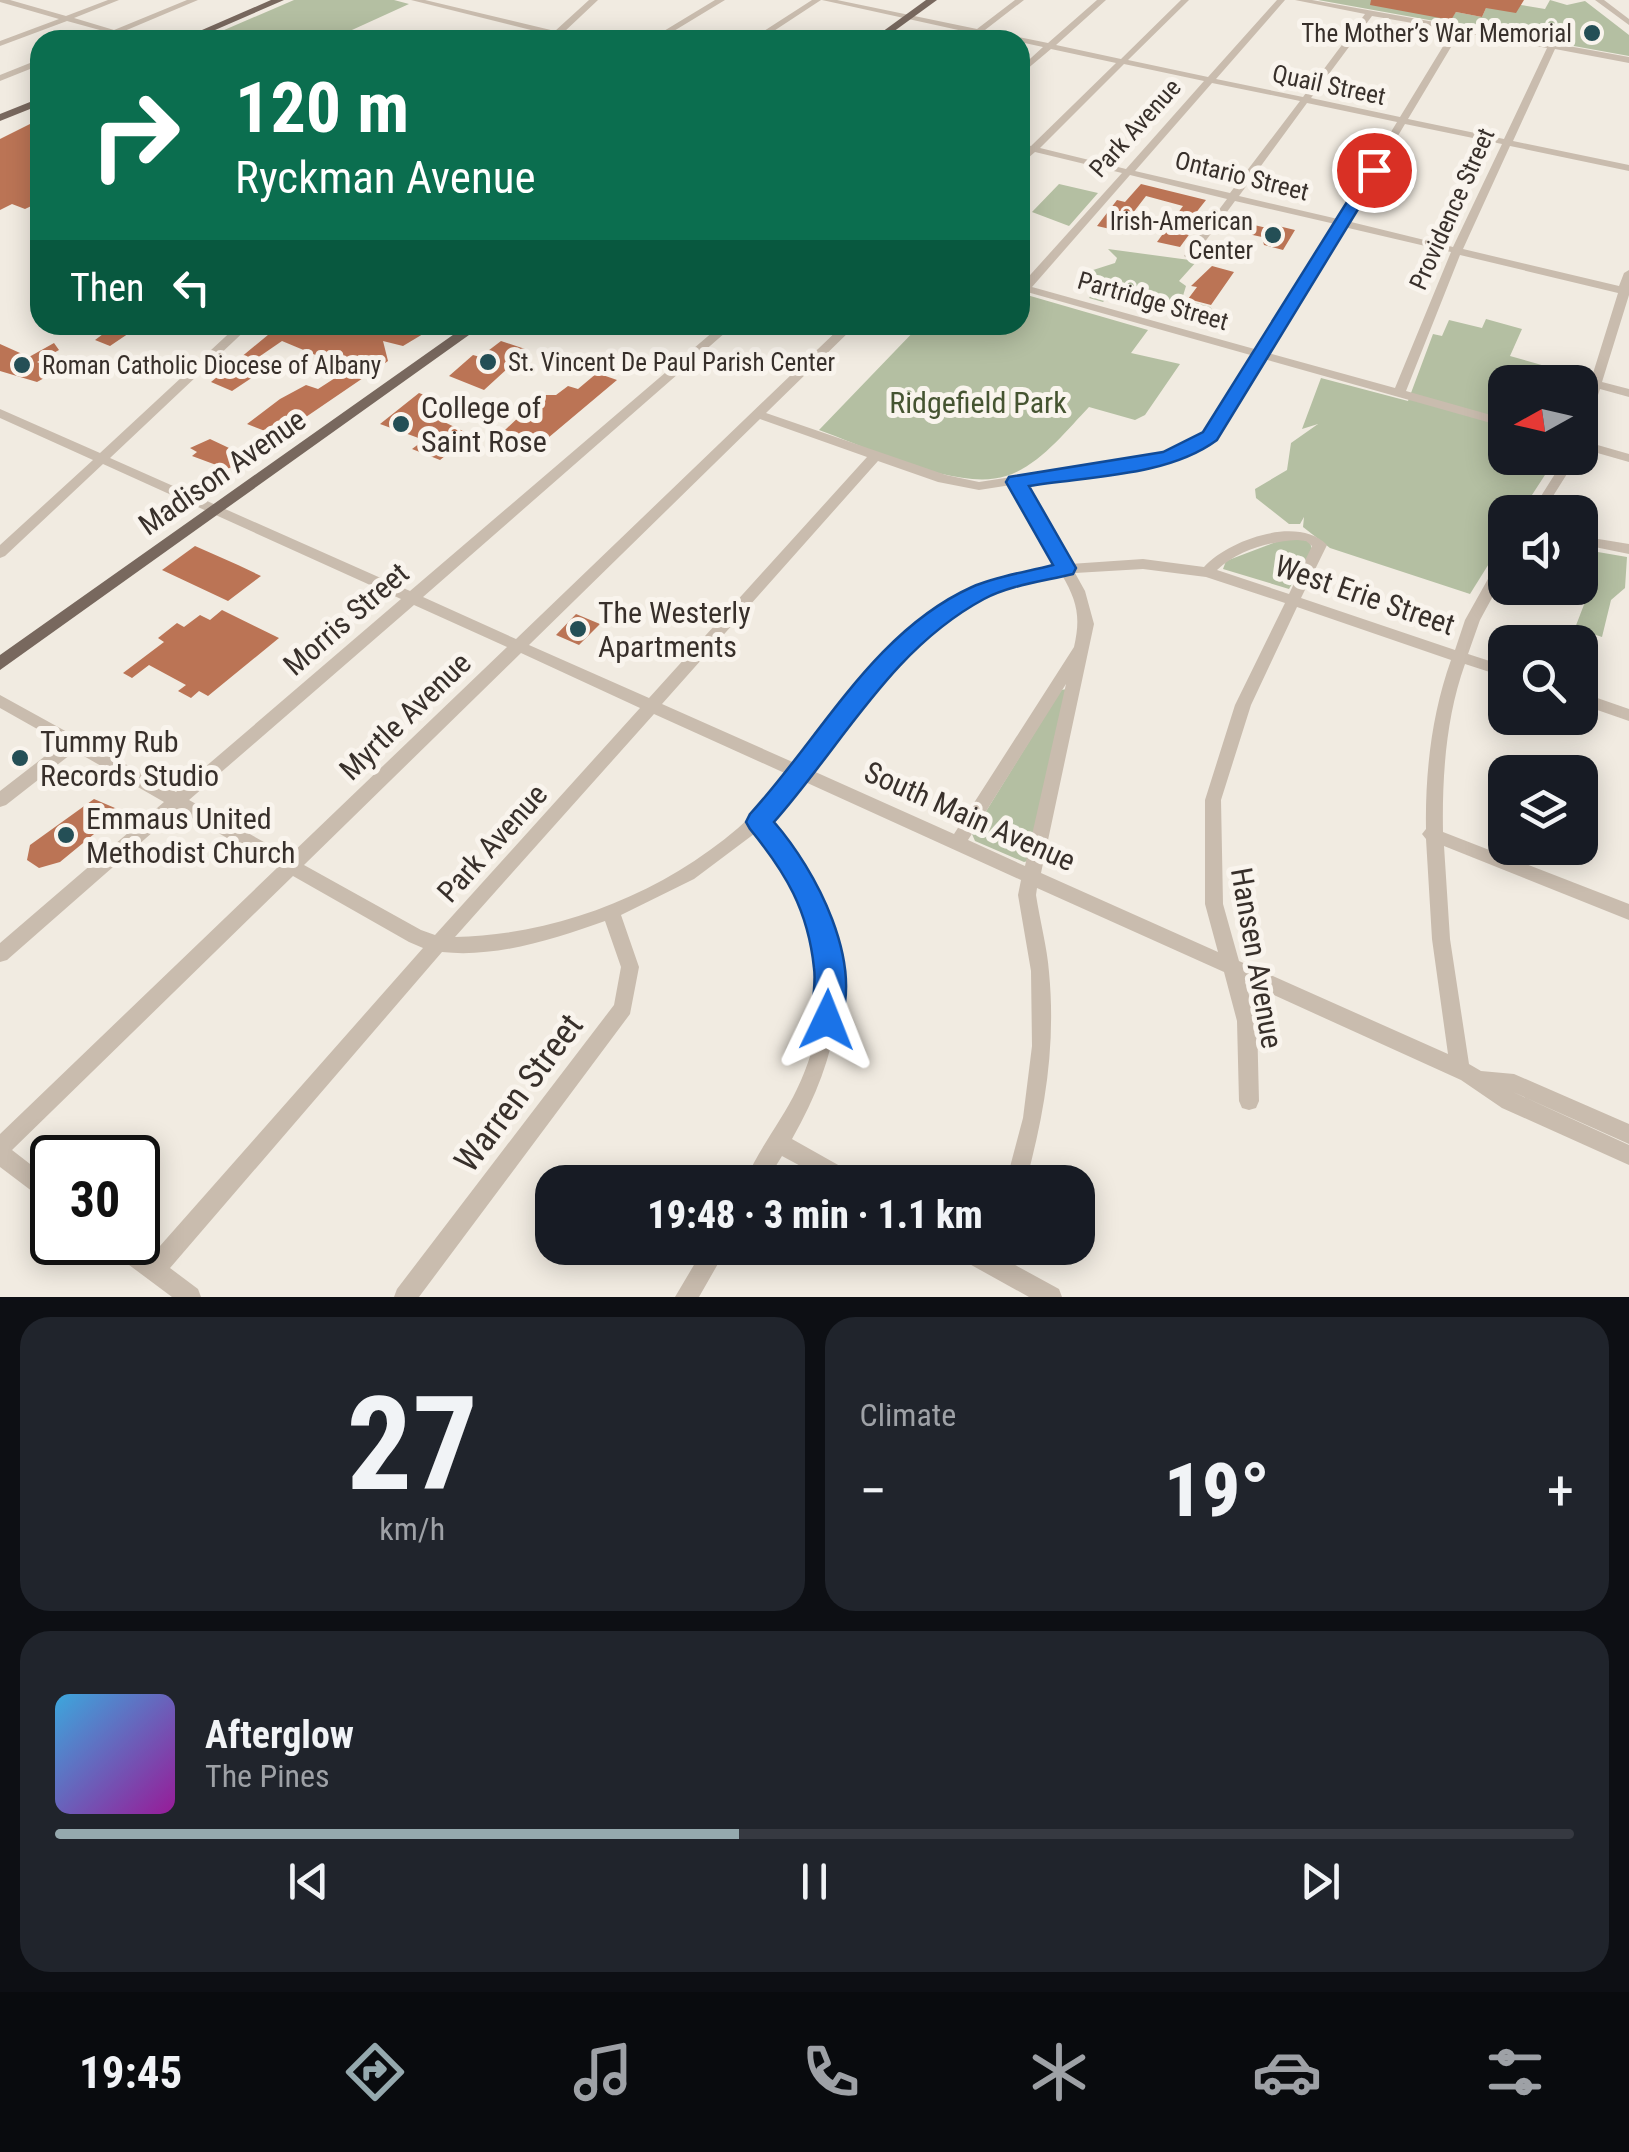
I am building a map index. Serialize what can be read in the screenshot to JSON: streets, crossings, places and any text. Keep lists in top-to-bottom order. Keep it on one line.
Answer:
{"streets":{"main road":["Madison Avenue"],"street":["Quail Street","Park Avenue","Ontario Street","Providence Street","Partridge Street","West Erie Street","Morris Street","Myrtle Avenue","South Main Avenue","Hansen Avenue","Warren Street"]},"crossings":[["Quail Street","Park Avenue"],["Quail Street","Providence Street"],["Park Avenue","Ontario Street"],["Park Avenue","West Erie Street"],["Park Avenue","South Main Avenue"],["Ontario Street","Providence Street"],["Providence Street","Partridge Street"],["Madison Avenue","South Main Avenue"],["West Erie Street","South Main Avenue"],["West Erie Street","Hansen Avenue"],["West Erie Street","Warren Street"],["Morris Street","South Main Avenue"],["Myrtle Avenue","South Main Avenue"],["South Main Avenue","Hansen Avenue"]],"parks":["Ridgefield Park"],"places":["The Mother’s War Memorial","Irish-American Center","St. Vincent De Paul Parish Center","Roman Catholic Diocese of Albany","College of Saint Rose","The Westerly Apartments","Tummy Rub Records Studio","Emmaus United Methodist Church"],"north":"left","page":{"turn":["120 m","Ryckman Avenue"],"then":"Then","limit":"30","trip":"19:48 · 3 min · 1.1 km","tile":[["27","km/h"],"Climate"],"heat":["−","19°","+"],"song":["Afterglow","The Pines"],"tabs":"19:45"}}
